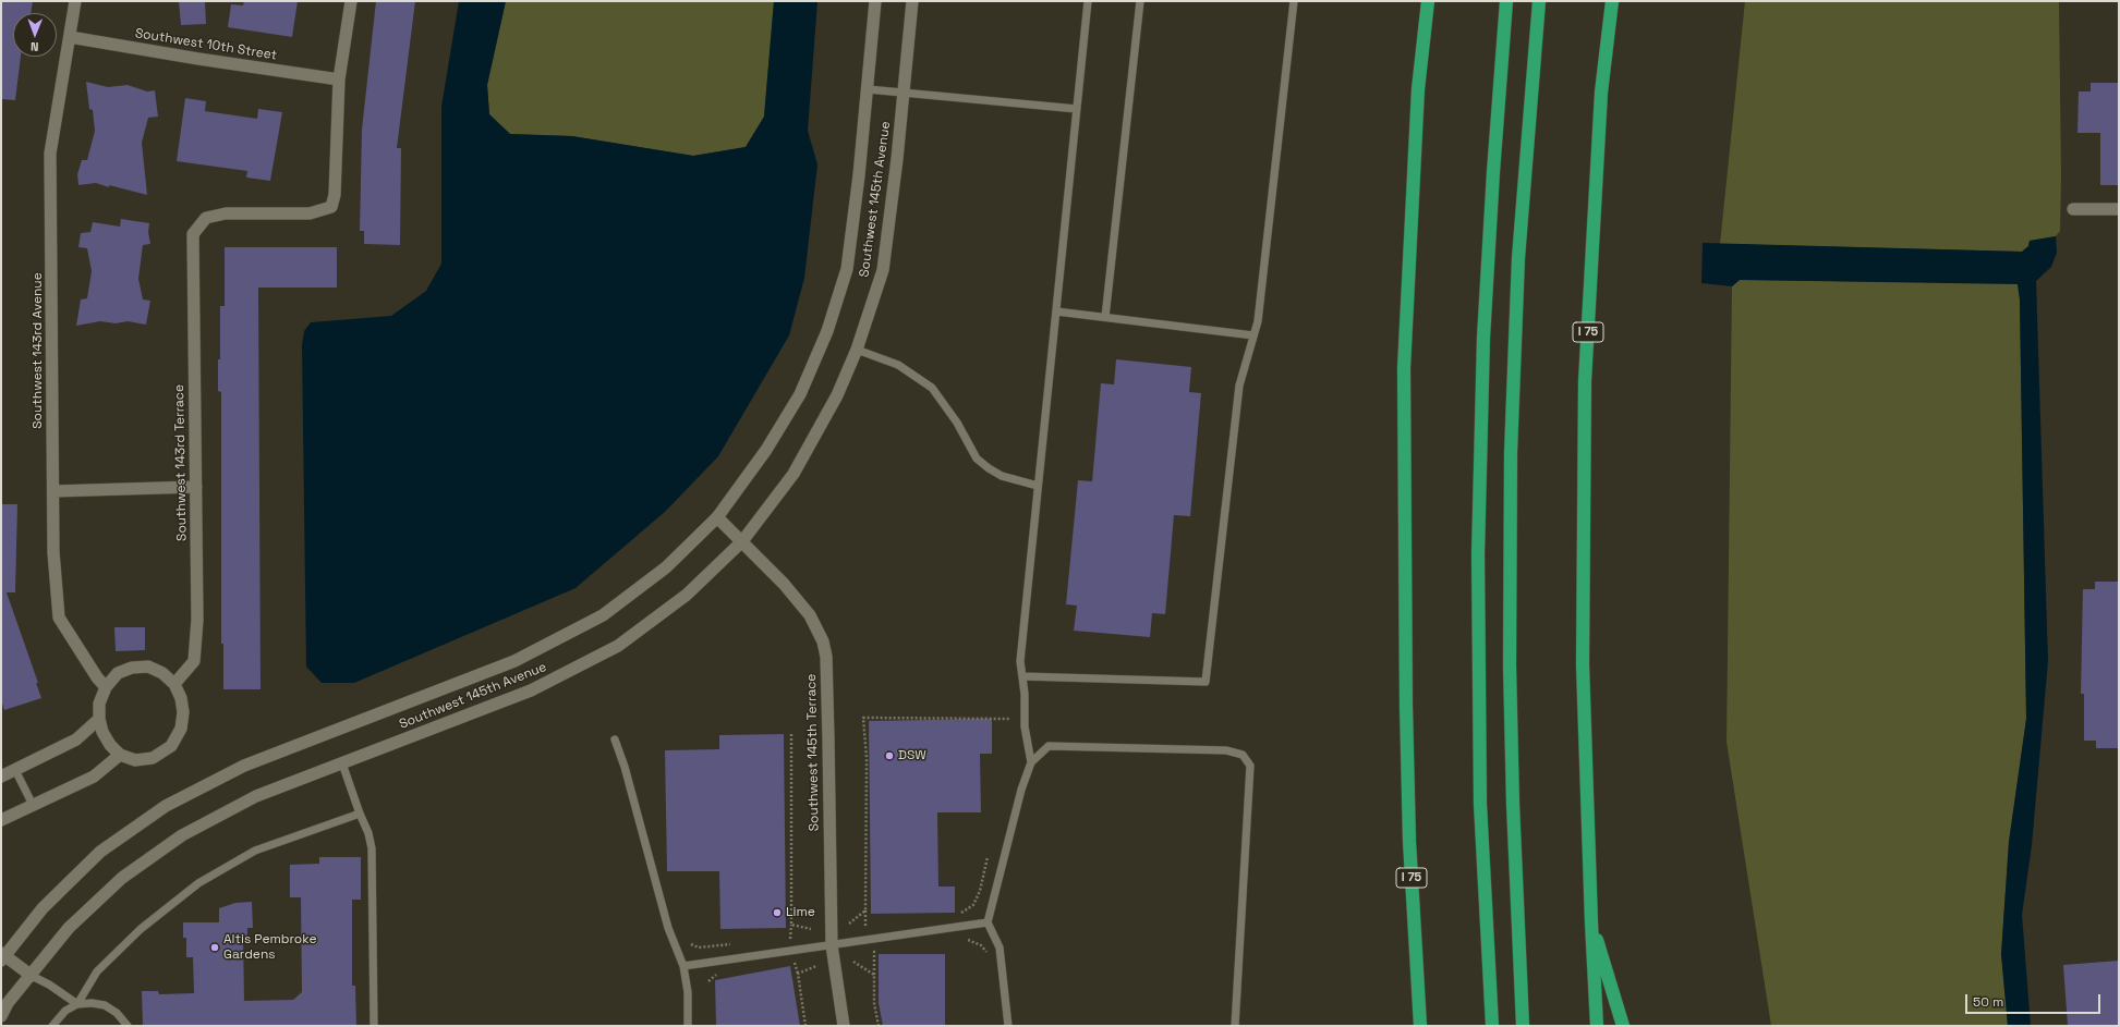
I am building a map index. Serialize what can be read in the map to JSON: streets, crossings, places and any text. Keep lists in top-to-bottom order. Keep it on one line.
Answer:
{"streets":{"highway":["I 75"],"street":["Southwest 10th Street","Southwest 145th Avenue","Southwest 143rd Avenue","Southwest 143rd Terrace","Southwest 145th Terrace"]},"crossings":[["Southwest 10th Street","Southwest 143rd Avenue"],["Southwest 10th Street","Southwest 143rd Terrace"],["Southwest 145th Avenue","Southwest 145th Terrace"],["Southwest 143rd Avenue","Southwest 143rd Terrace"]],"places":["DSW","Lime","Altis Pembroke Gardens"],"scale_bar":"50 m","north":"bottom"}
